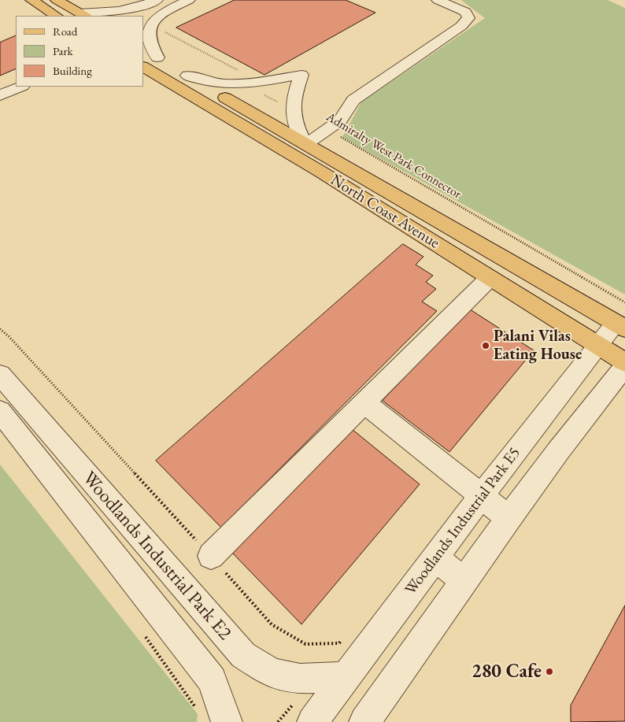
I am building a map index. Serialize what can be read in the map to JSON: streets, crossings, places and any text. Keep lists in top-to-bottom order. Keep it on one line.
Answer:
{"streets":{"main road":["North Coast Avenue"],"street":["Woodlands Industrial Park E5","Woodlands Industrial Park E2"],"path":["Admiralty West Park Connector"]},"crossings":[["North Coast Avenue","Woodlands Industrial Park E5"],["Woodlands Industrial Park E5","Woodlands Industrial Park E2"]],"places":["Palani Vilas Eating House","280 Cafe"],"legend":["Road","Park","Building"]}
